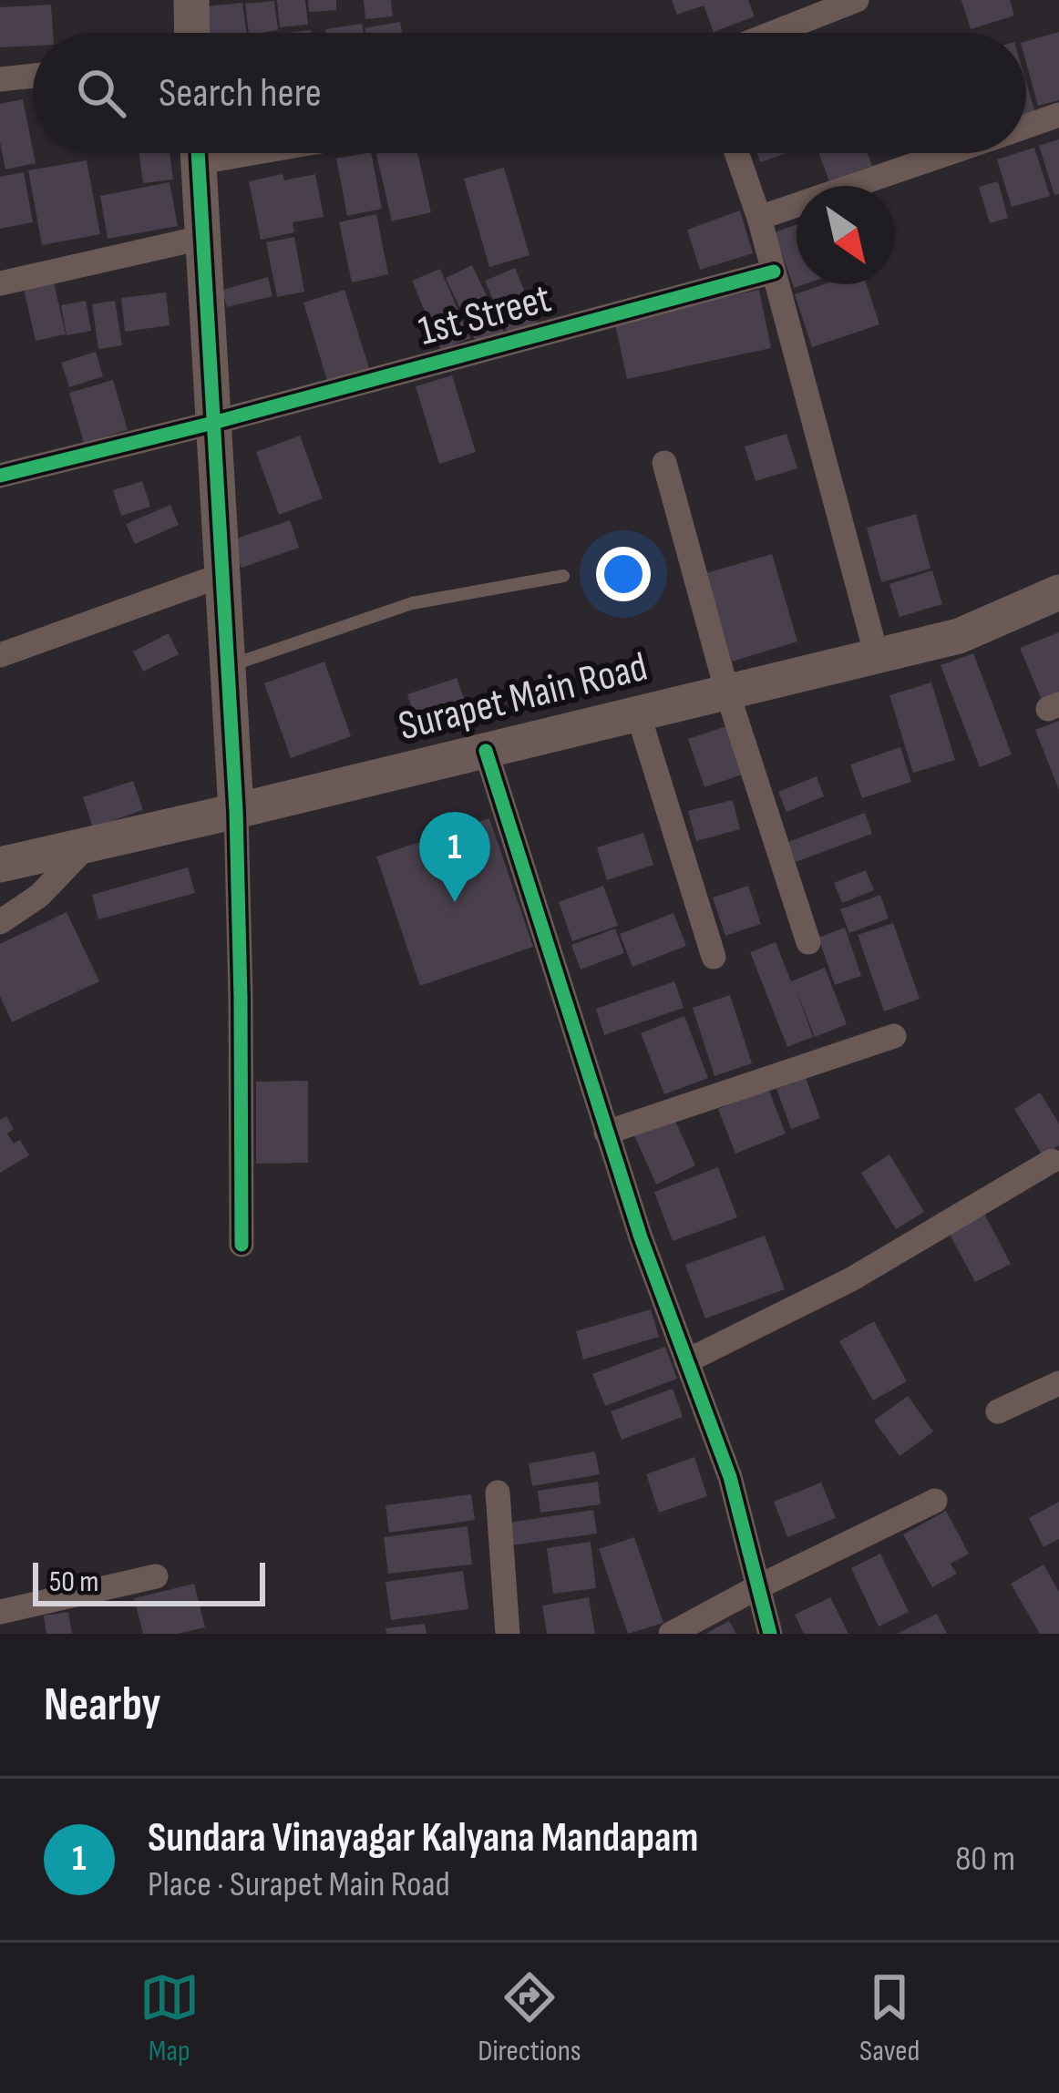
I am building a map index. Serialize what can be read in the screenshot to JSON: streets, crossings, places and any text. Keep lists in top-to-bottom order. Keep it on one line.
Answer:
{"streets":{"main road":["Surapet Main Road"],"street":["1st Street"]},"scale_bar":"50 m","north":"bottom right","page":{"search":"Search here","pins":"1","scale":"50 m","heading":"Nearby","list":[{"mark":"1","name":"Sundara Vinayagar Kalyana Mandapam","note":"Place · Surapet Main Road","value":"80 m"}],"nav":["Map","Directions","Saved"]}}
